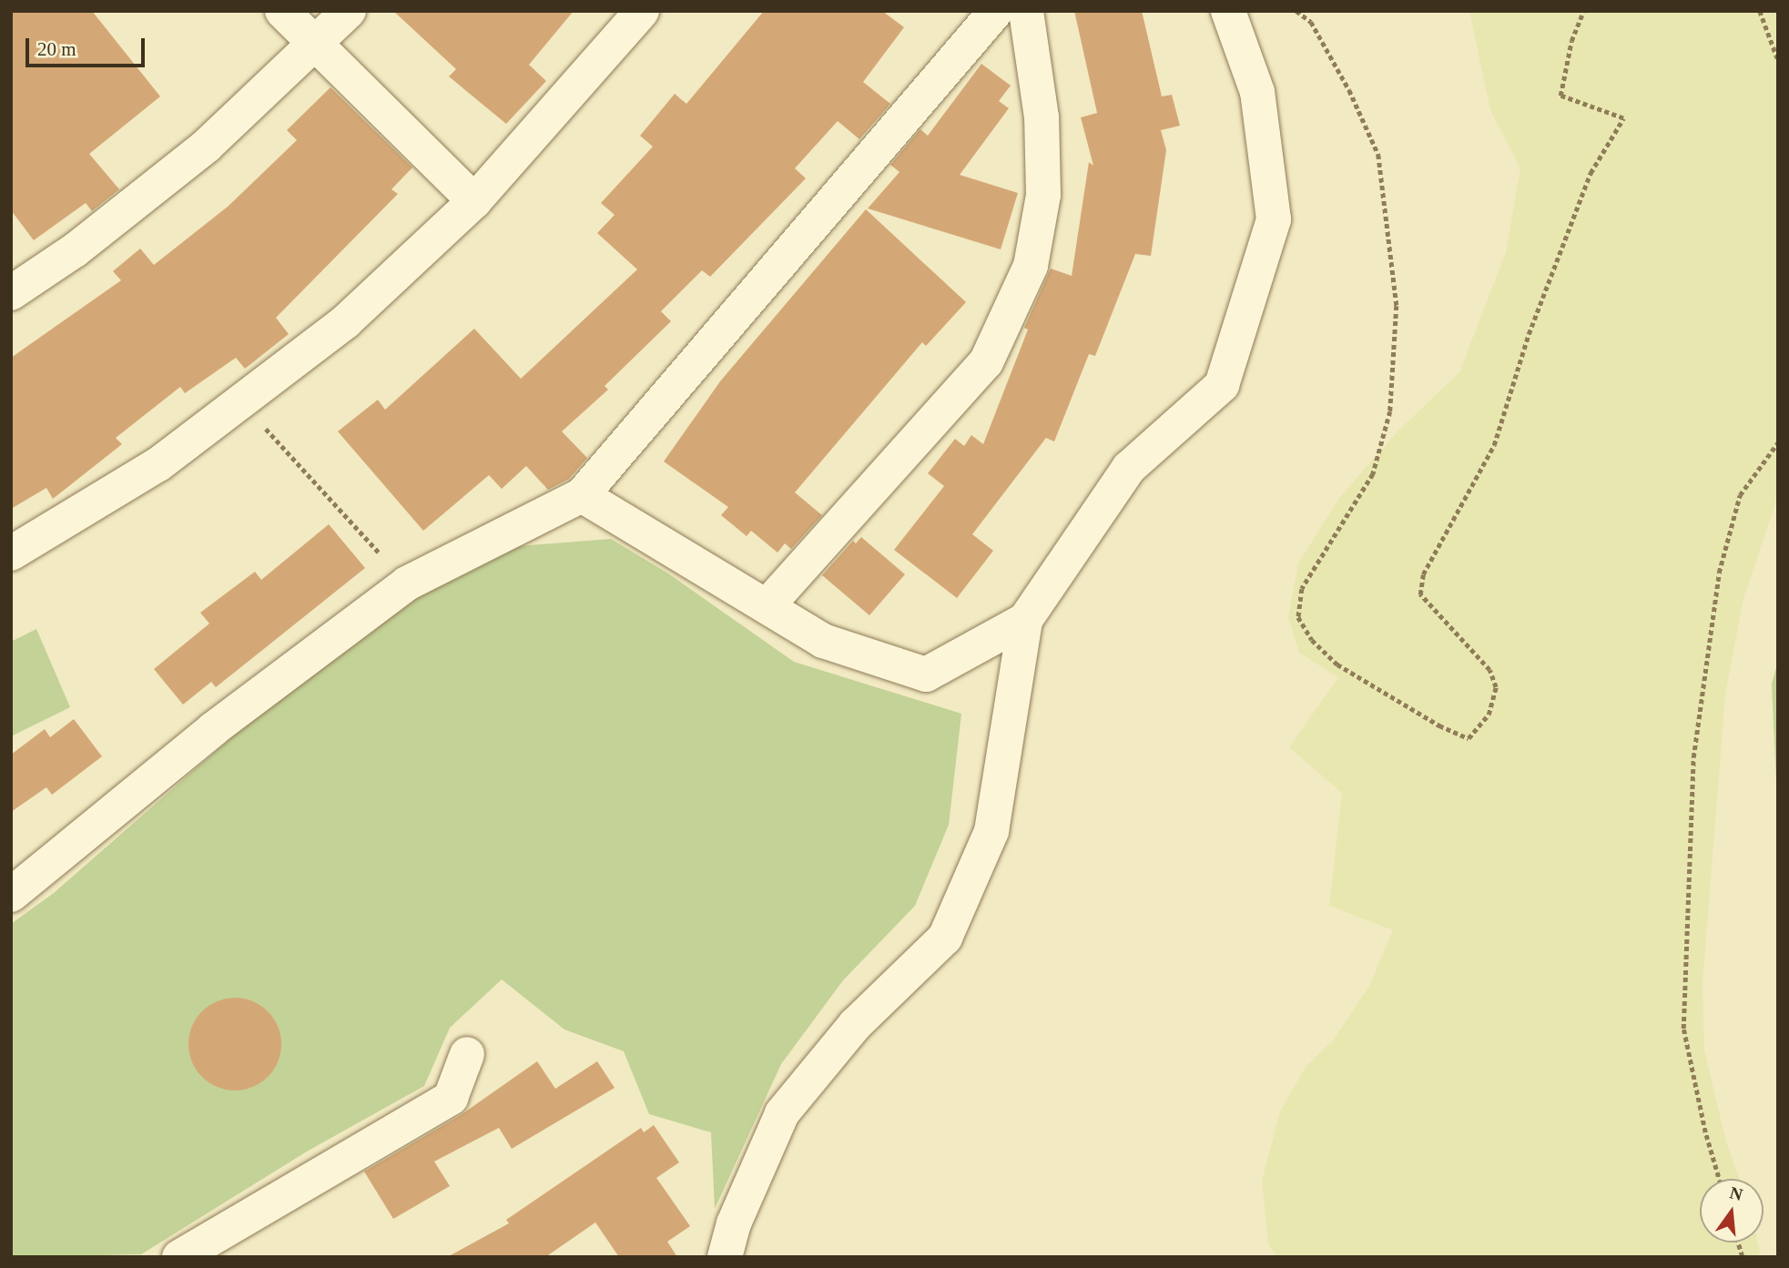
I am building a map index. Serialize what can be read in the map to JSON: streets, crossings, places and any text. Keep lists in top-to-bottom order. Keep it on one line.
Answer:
{"scale_bar":"20 m","north":"top"}
